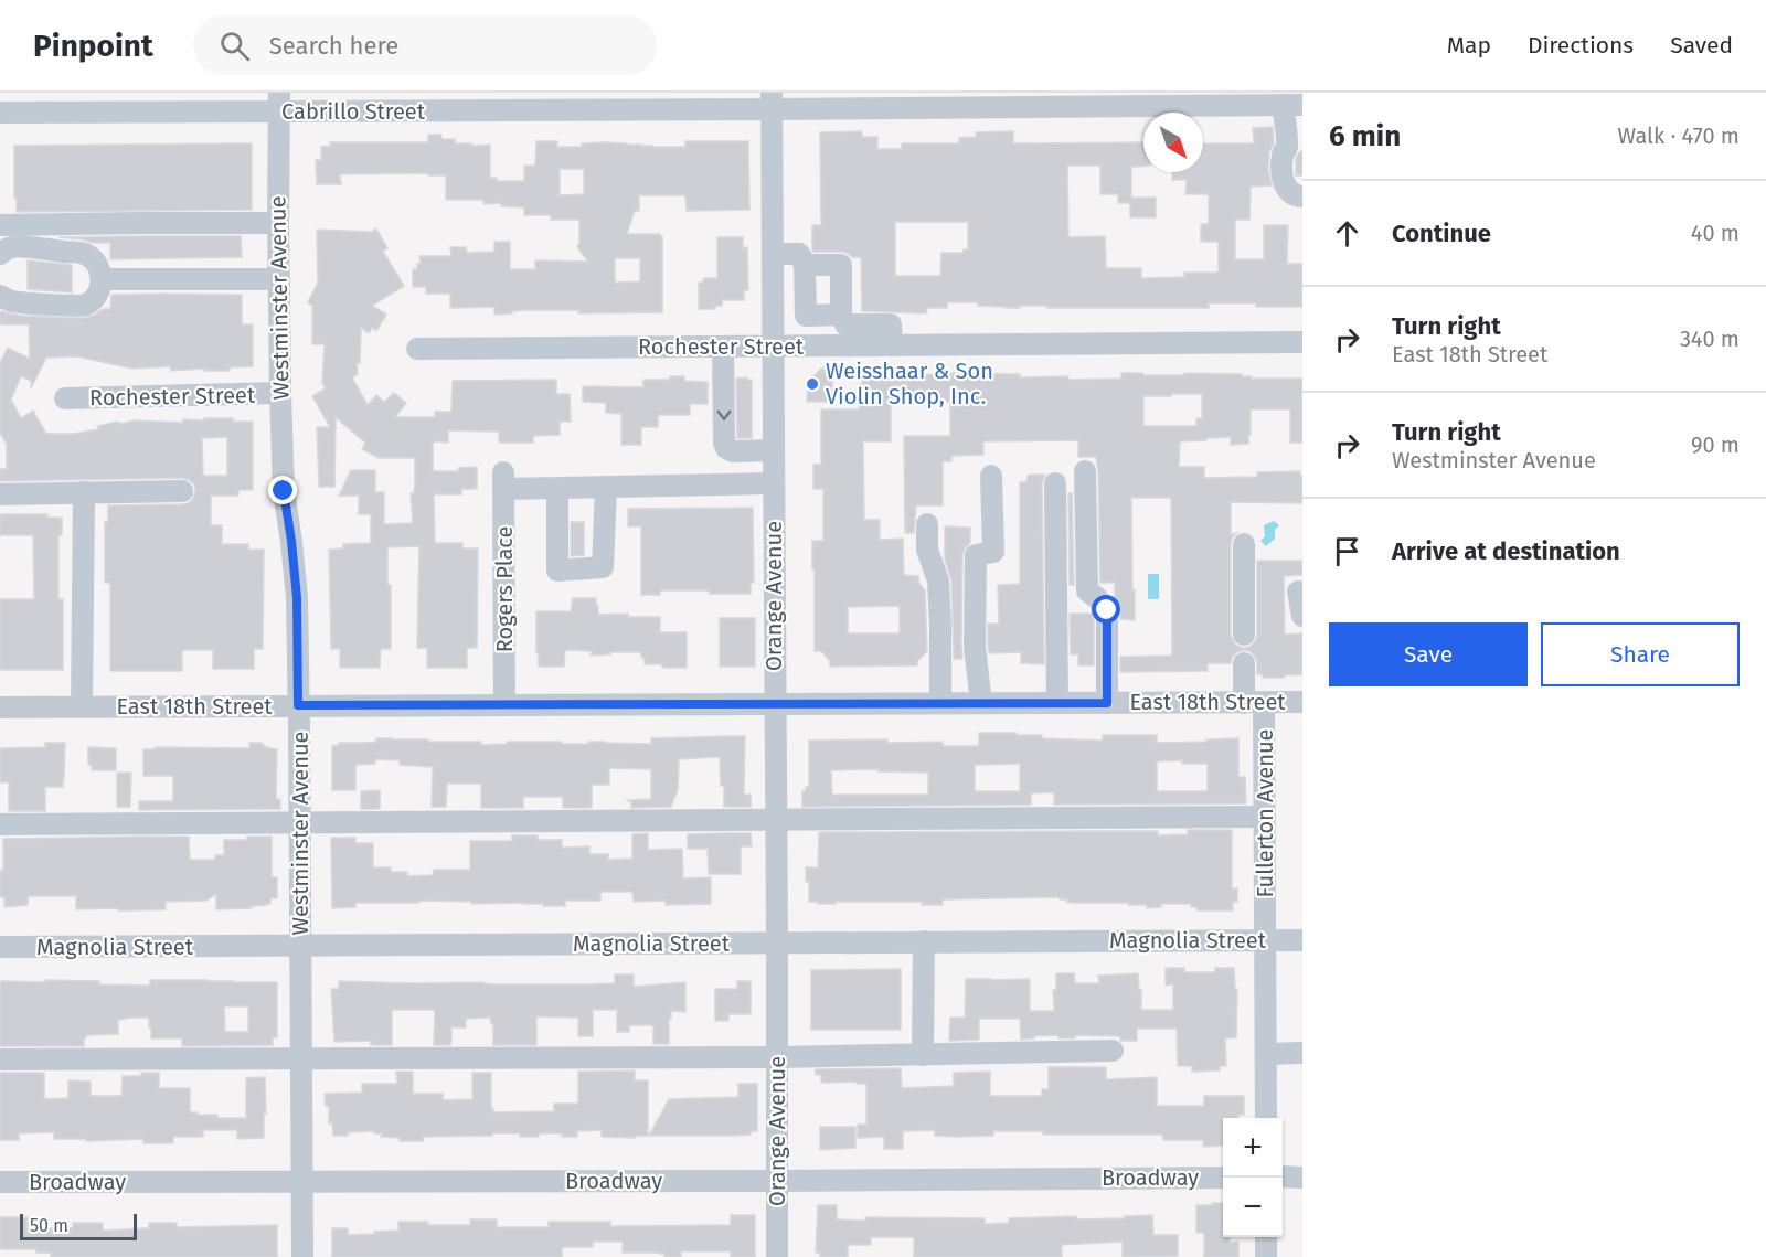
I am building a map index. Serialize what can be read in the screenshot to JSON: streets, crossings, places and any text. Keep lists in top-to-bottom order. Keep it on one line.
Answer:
{"streets":{"street":["Cabrillo Street","Westminster Avenue","Rochester Street","Rogers Place","Orange Avenue","East 18th Street","Fullerton Avenue","Magnolia Street","Broadway"]},"crossings":[["Cabrillo Street","Westminster Avenue"],["Cabrillo Street","Orange Avenue"],["Westminster Avenue","Rochester Street"],["Westminster Avenue","East 18th Street"],["Westminster Avenue","Magnolia Street"],["Westminster Avenue","Broadway"],["Rochester Street","Orange Avenue"],["Rogers Place","East 18th Street"],["Orange Avenue","East 18th Street"],["Orange Avenue","Magnolia Street"],["Orange Avenue","Broadway"],["East 18th Street","Fullerton Avenue"],["Fullerton Avenue","Magnolia Street"]],"places":["Weisshaar & Son Violin Shop, Inc."],"scale_bar":"50 m","north":"bottom right","page":{"header":"Pinpoint","search":"Search here","nav":["Map","Directions","Saved"],"heading":["6 min","Walk · 470 m"],"list":[["Continue","40 m"],["Turn right","East 18th Street","340 m"],["Turn right","Westminster Avenue","90 m"],"Arrive at destination"],"buttons":["Save","Share"],"map_buttons":["+","−"],"scale":"50 m"}}
